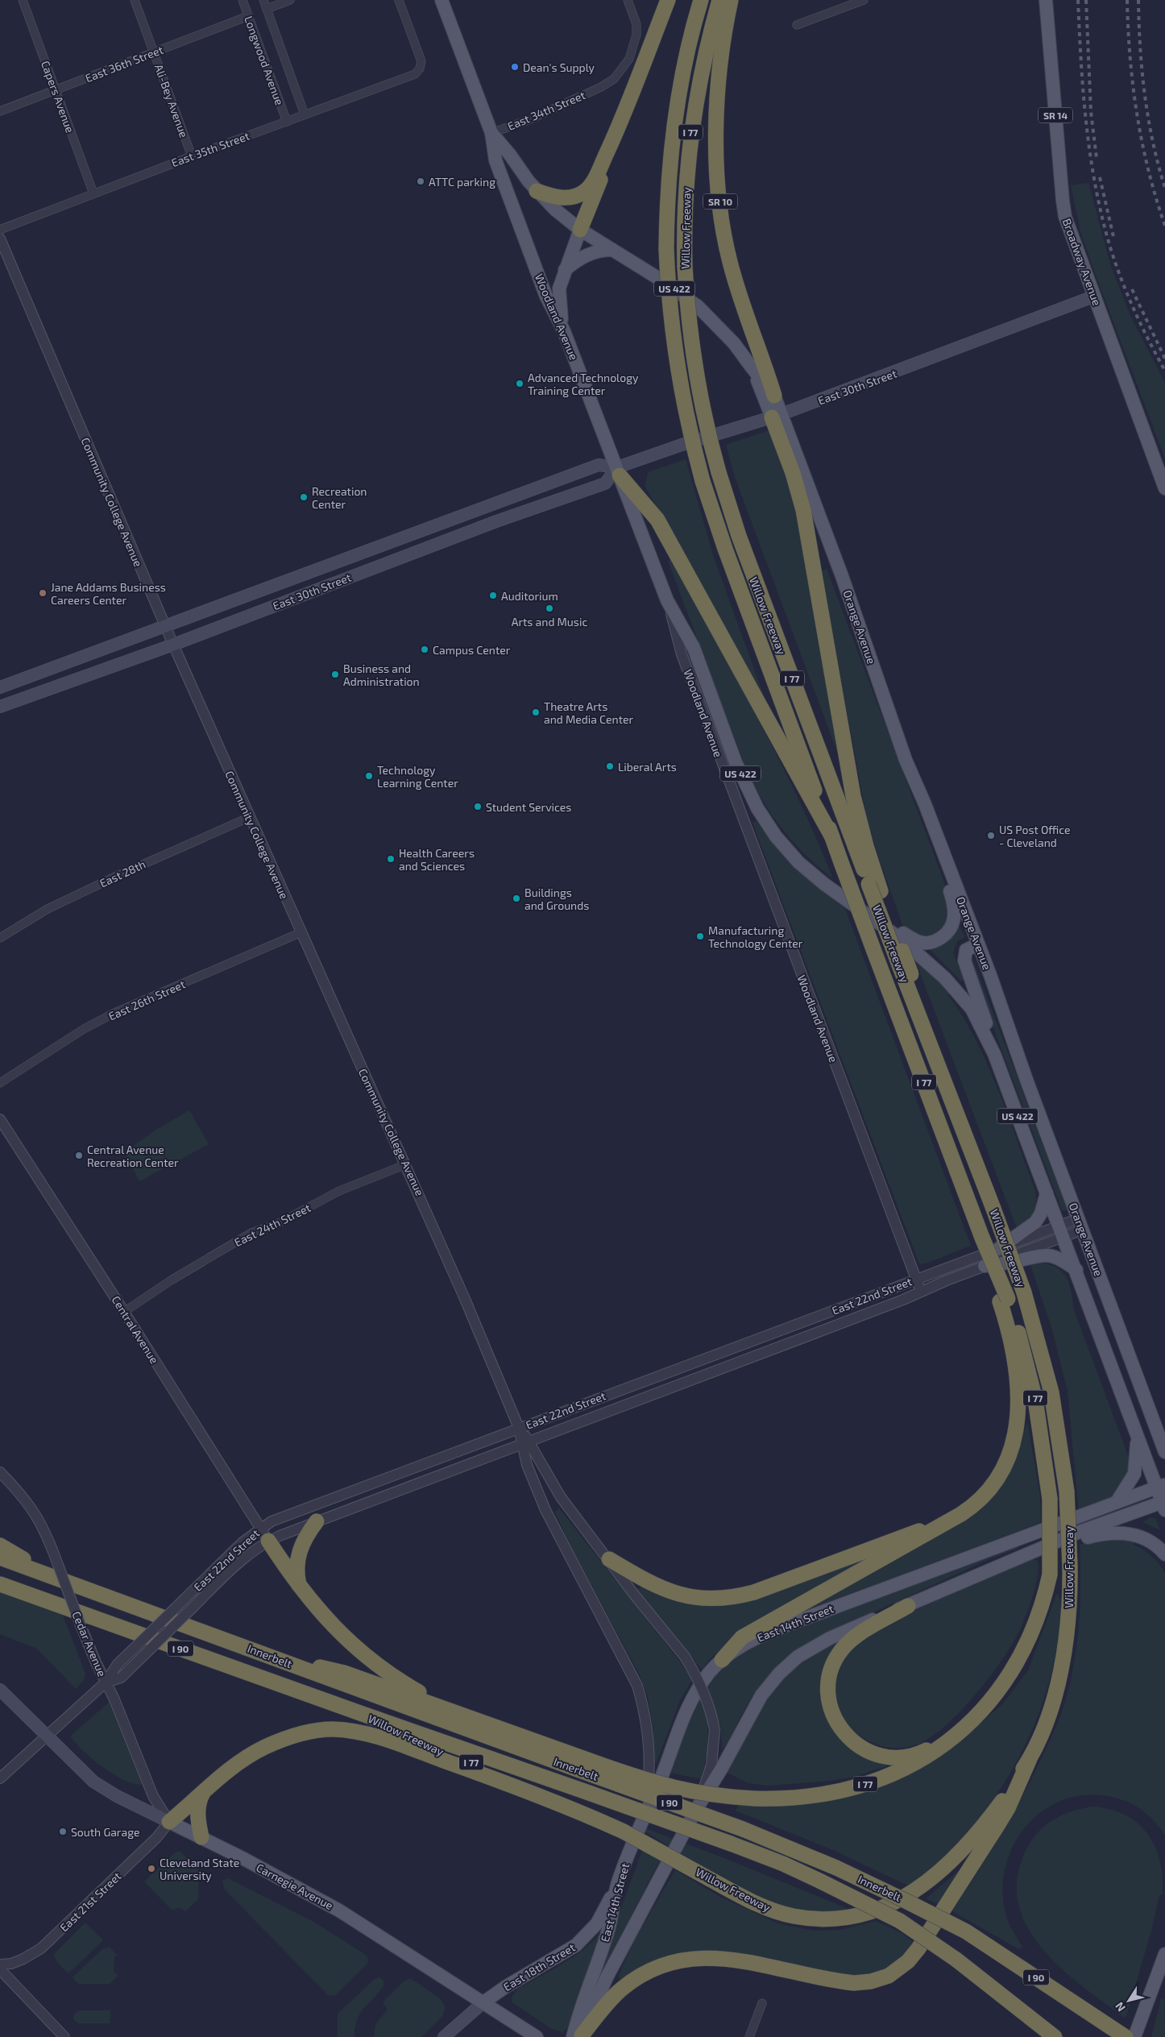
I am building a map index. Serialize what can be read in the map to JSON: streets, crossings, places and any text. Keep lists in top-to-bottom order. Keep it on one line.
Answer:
{"streets":{"highway":["I 77","SR 10","Willow Freeway","I 90","Innerbelt"],"main road":["SR 14","Broadway Avenue","US 422","Woodland Avenue","East 30th Street","Orange Avenue","East 14th Street","Carnegie Avenue","East 18th Street"],"street":["Longwood Avenue","East 36th Street","Capers Avenue","Ali-Bey Avenue","East 34th Street","East 35th Street","Community College Avenue","East 28th","East 26th Street","East 24th Street","East 22nd Street","Central Avenue","Cedar Avenue","East 21st Street"]},"crossings":[["Longwood Avenue","East 36th Street"],["Longwood Avenue","East 35th Street"],["East 36th Street","Capers Avenue"],["East 36th Street","Ali-Bey Avenue"],["Capers Avenue","East 35th Street"],["Ali-Bey Avenue","East 35th Street"],["East 34th Street","Woodland Avenue"],["SR 10","Woodland Avenue"],["Willow Freeway","Community College Avenue"],["Willow Freeway","East 14th Street"],["Willow Freeway","Innerbelt"],["Broadway Avenue","East 30th Street"],["Woodland Avenue","East 30th Street"],["Woodland Avenue","Orange Avenue"],["Woodland Avenue","East 22nd Street"],["East 30th Street","Community College Avenue"],["East 30th Street","Orange Avenue"],["Community College Avenue","East 28th"],["Community College Avenue","East 26th Street"],["Community College Avenue","East 24th Street"],["Community College Avenue","East 22nd Street"],["Community College Avenue","East 14th Street"],["Orange Avenue","East 22nd Street"],["Orange Avenue","East 14th Street"],["East 24th Street","Central Avenue"],["East 22nd Street","Central Avenue"],["East 22nd Street","Cedar Avenue"],["East 22nd Street","Carnegie Avenue"],["East 14th Street","East 18th Street"],["Cedar Avenue","Innerbelt"],["Cedar Avenue","Carnegie Avenue"],["Cedar Avenue","East 21st Street"],["Carnegie Avenue","East 21st Street"],["Carnegie Avenue","East 18th Street"]],"places":["Dean's Supply","ATTC parking","Advanced Technology Training Center","Recreation Center","Jane Addams Business Careers Center","Auditorium","Arts and Music","Campus Center","Business and Administration","Theatre Arts and Media Center","Liberal Arts","Technology Learning Center","Student Services","US Post Office - Cleveland","Health Careers and Sciences","Buildings and Grounds","Manufacturing Technology Center","Central Avenue Recreation Center","South Garage","Cleveland State University"],"north":"bottom left"}
